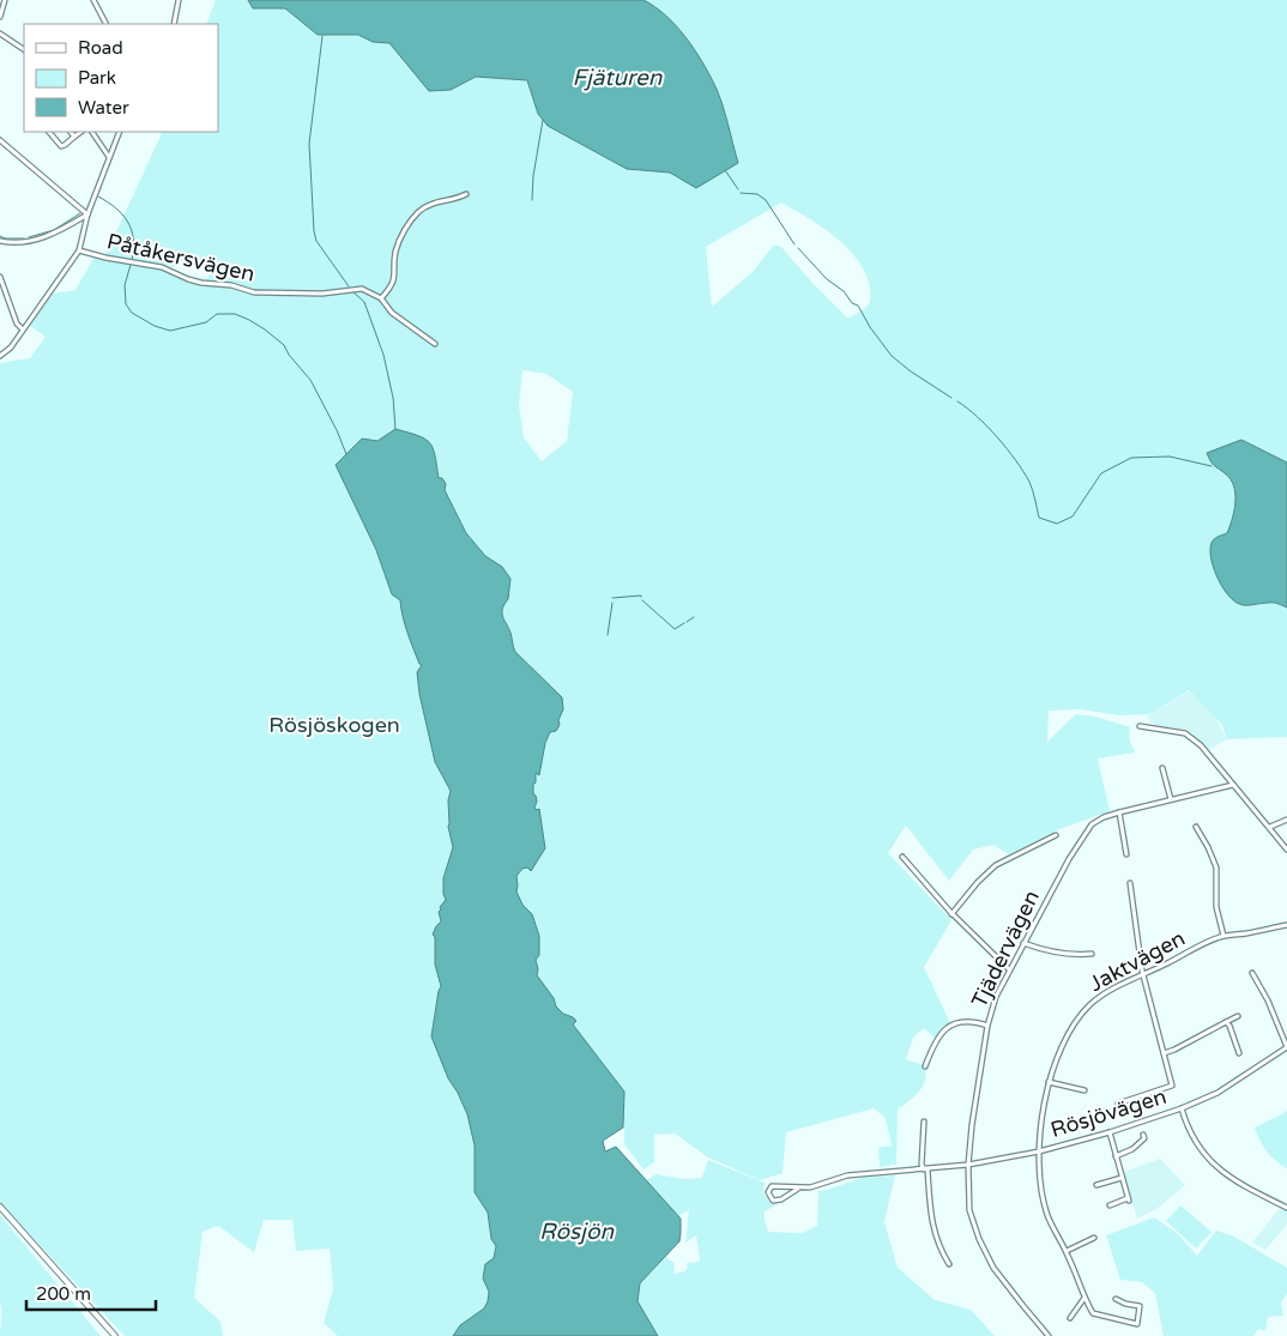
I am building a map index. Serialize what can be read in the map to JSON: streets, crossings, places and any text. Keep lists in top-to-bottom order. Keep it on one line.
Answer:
{"streets":{"street":["Påtåkersvägen","Tjädervägen","Jaktvägen","Rösjövägen"]},"crossings":[["Tjädervägen","Rösjövägen"],["Jaktvägen","Rösjövägen"]],"water":["Fjäturen","Rösjön"],"parks":["Rösjöskogen"],"legend":["Road","Park","Water"],"scale_bar":"200 m"}
